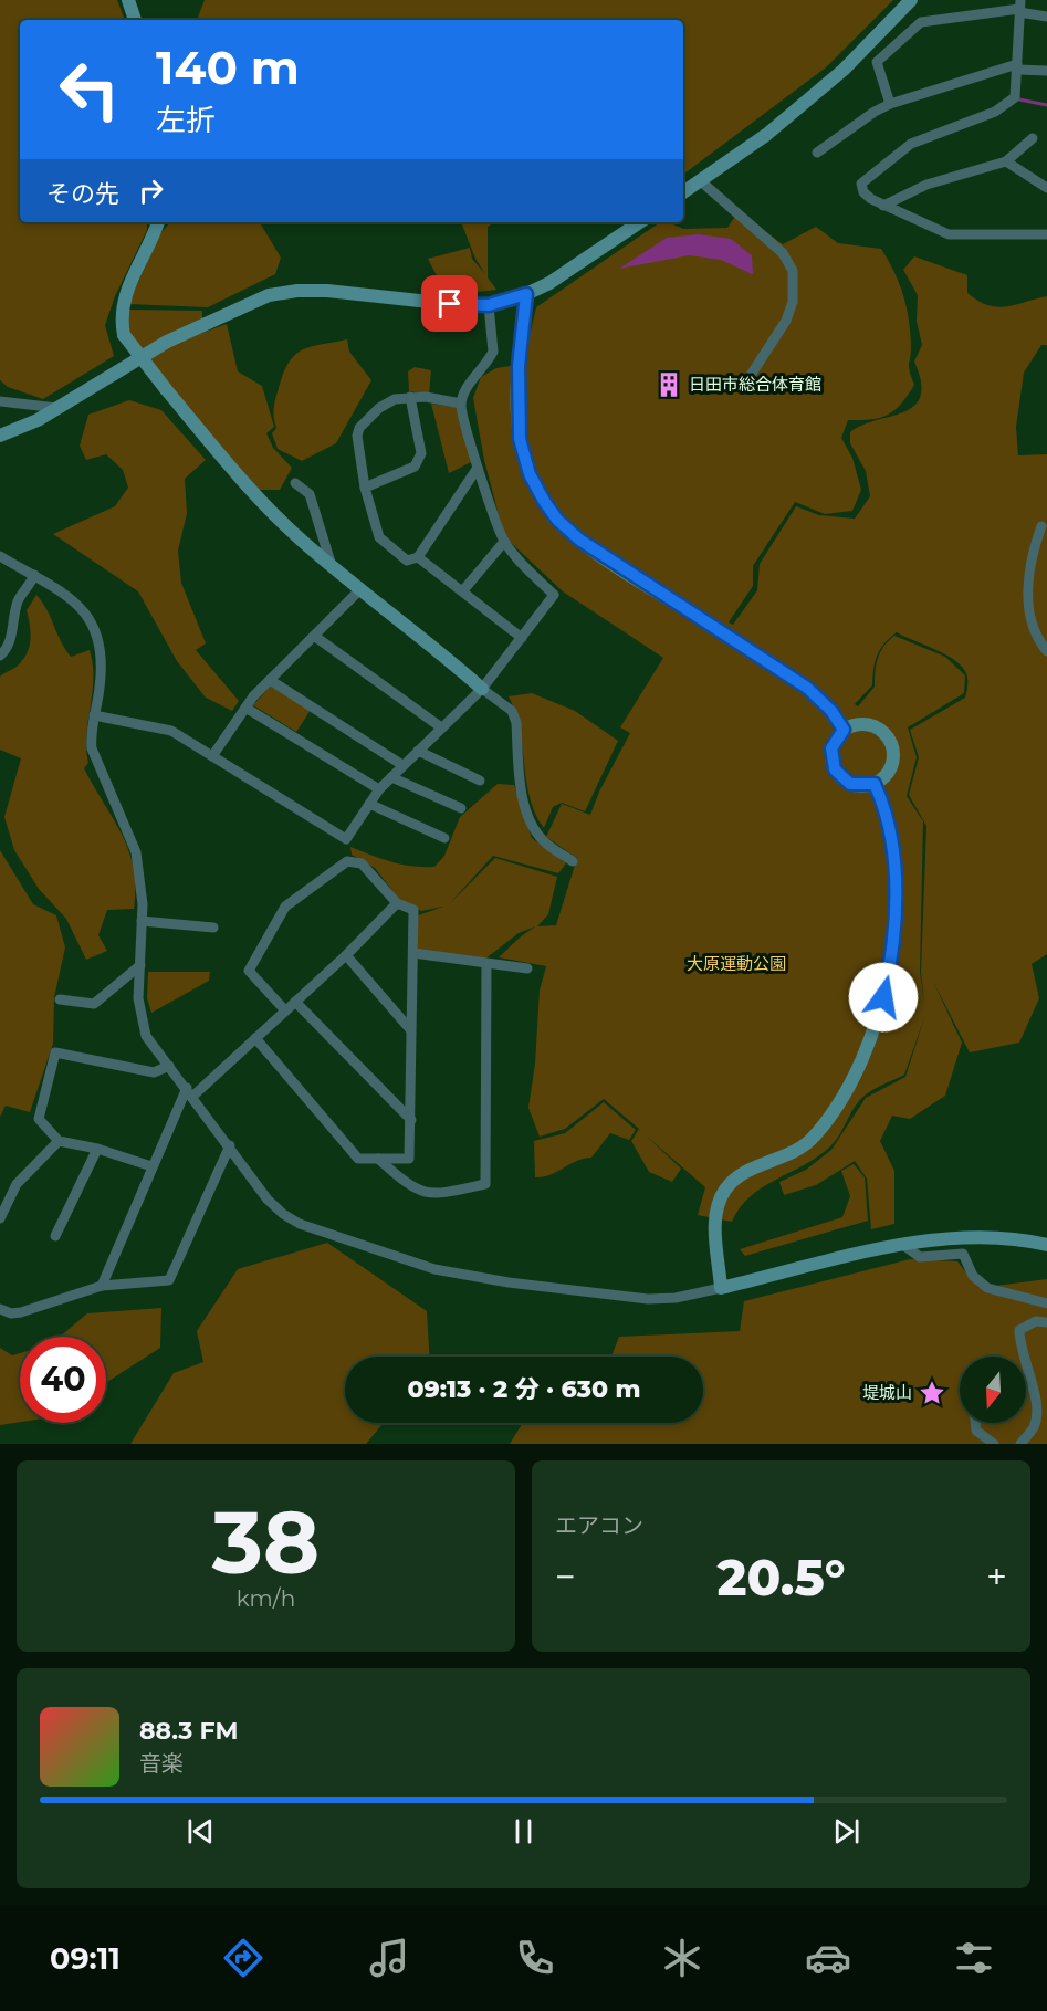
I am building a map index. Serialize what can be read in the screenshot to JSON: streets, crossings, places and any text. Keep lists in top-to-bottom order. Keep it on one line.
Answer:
{"parks":["大原運動公園"],"places":{"building":["日田市総合体育館"],"place":["堤城山"]},"north":"bottom","page":{"turn":["140 m","左折"],"then":"その先","limit":"40","trip":"09:13 · 2 分 · 630 m","tile":[["38","km/h"],"エアコン"],"heat":["−","20.5°","+"],"song":["88.3 FM","音楽"],"tabs":"09:11"}}
